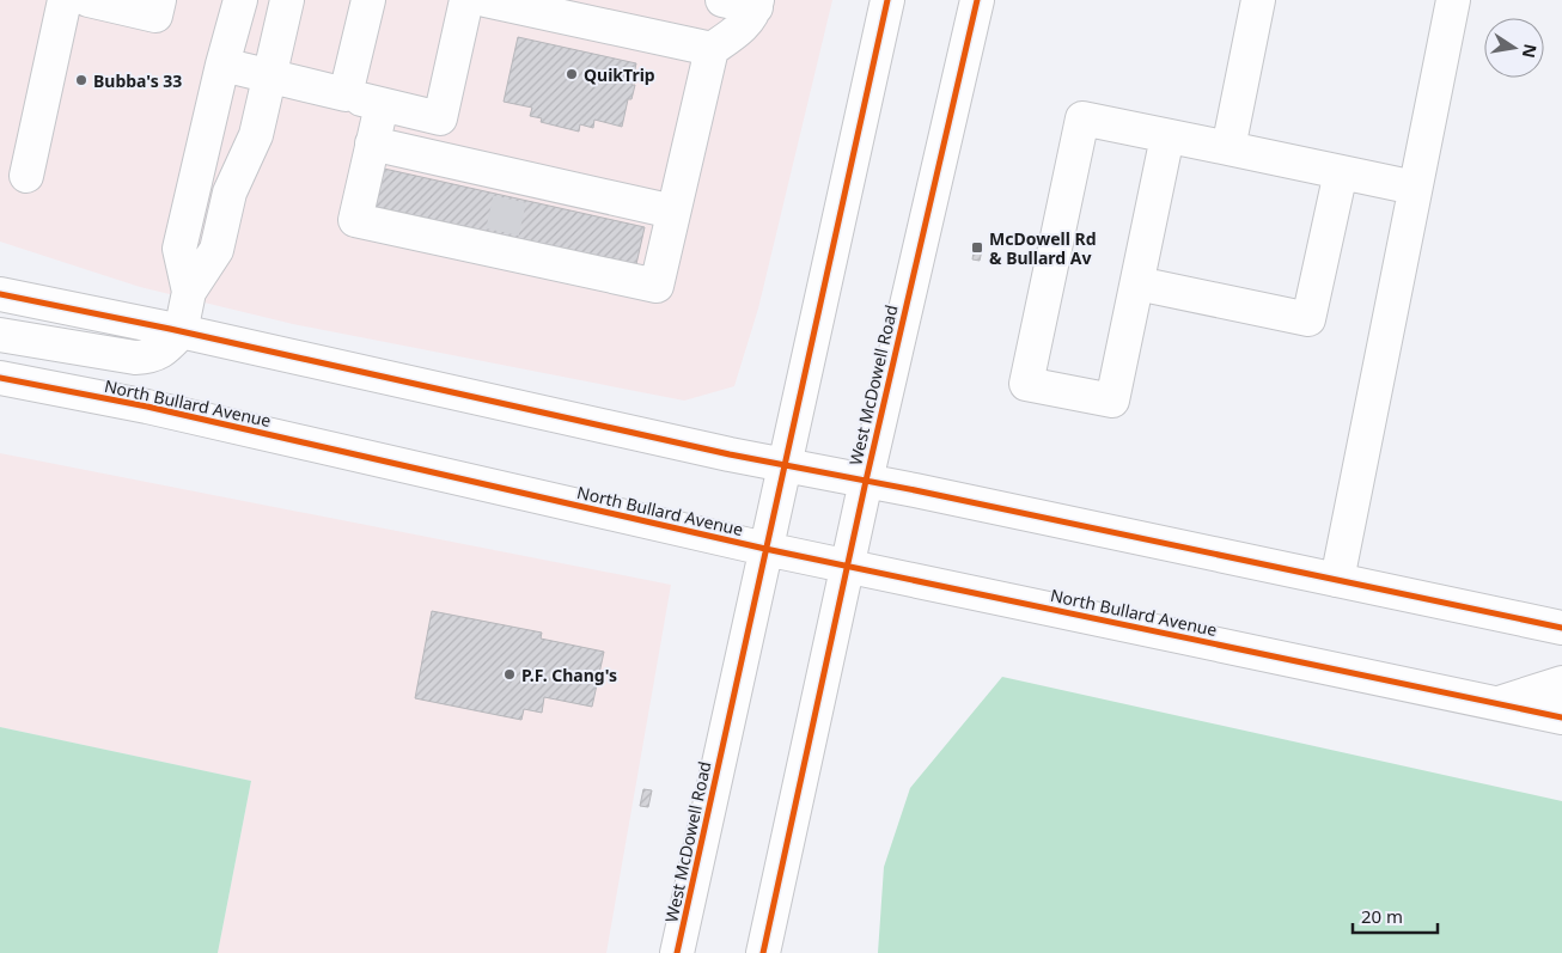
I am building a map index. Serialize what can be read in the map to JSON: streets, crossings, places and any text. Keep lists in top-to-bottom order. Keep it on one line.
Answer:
{"streets":{"main road":["West McDowell Road","North Bullard Avenue"]},"crossings":[["West McDowell Road","North Bullard Avenue"]],"places":{"other":["QuikTrip","Bubba's 33","P.F. Chang's"],"transit":["McDowell Rd & Bullard Av"]},"scale_bar":"20 m","north":"right"}
